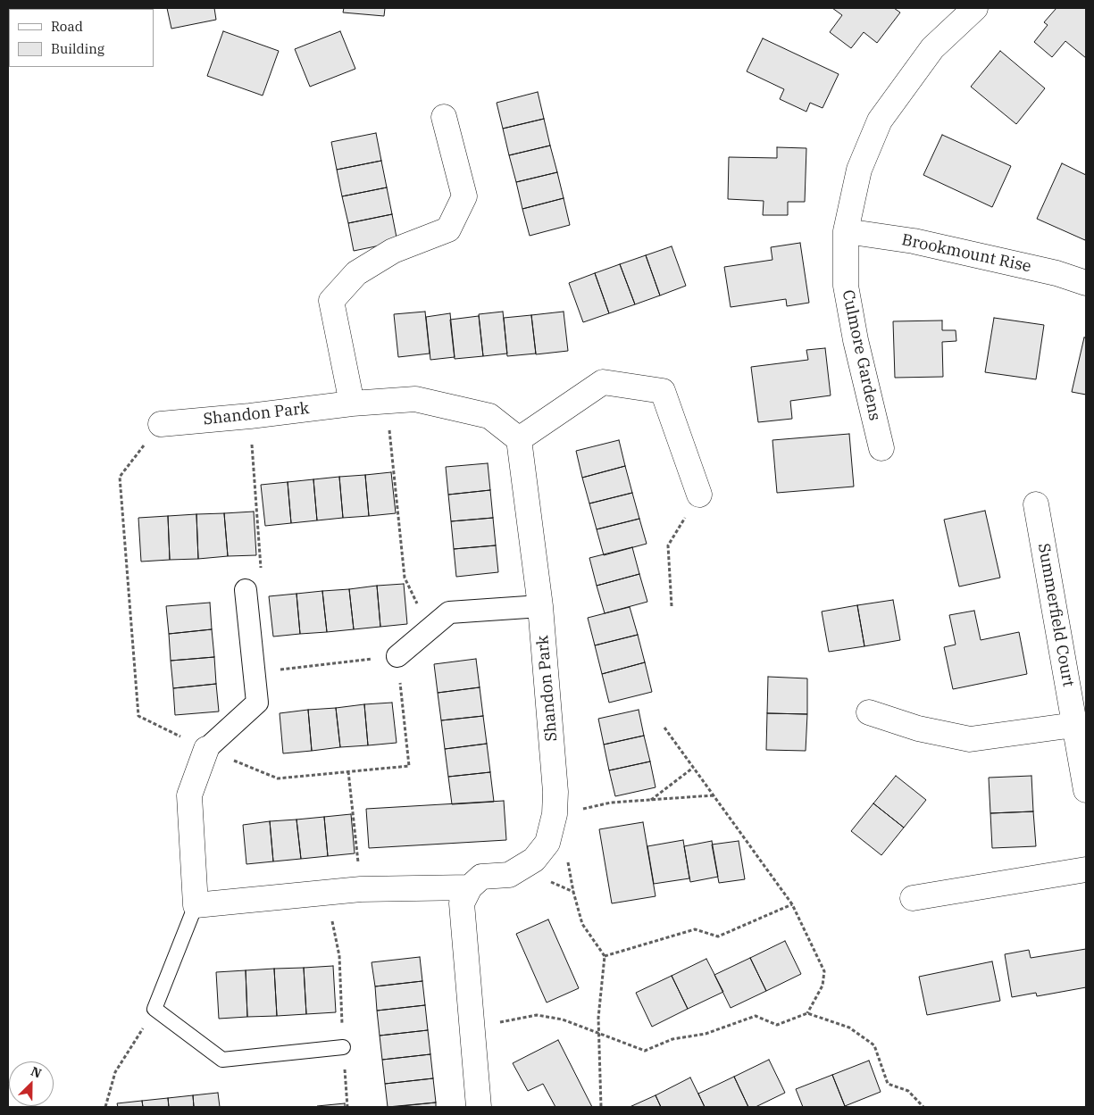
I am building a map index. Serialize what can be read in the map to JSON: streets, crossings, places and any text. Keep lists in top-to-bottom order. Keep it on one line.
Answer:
{"streets":{"street":["Brookmount Rise","Culmore Gardens","Shandon Park","Summerfield Court"]},"crossings":[["Brookmount Rise","Culmore Gardens"]],"legend":["Road","Building"],"north":"top right"}
